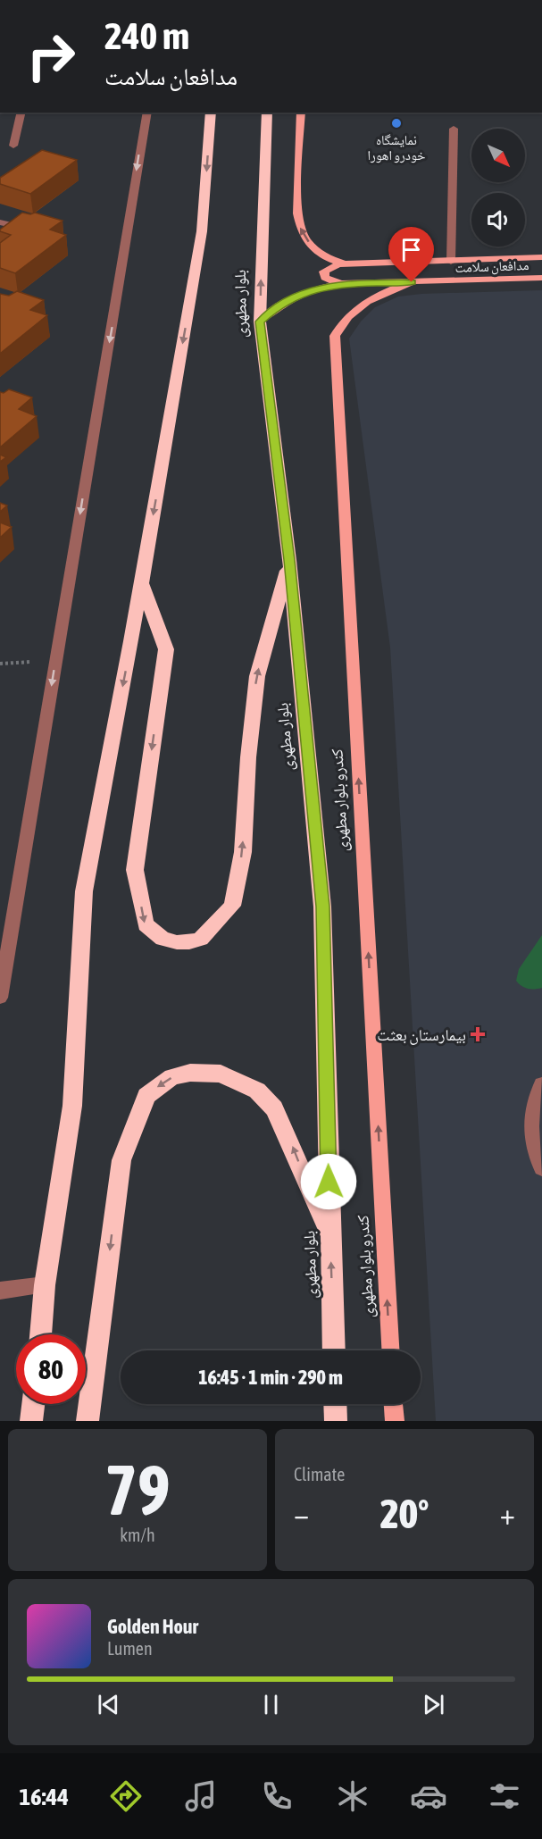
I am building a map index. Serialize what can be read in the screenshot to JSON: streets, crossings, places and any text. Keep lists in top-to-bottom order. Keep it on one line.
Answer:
{"streets":{"highway":["بلوار مطهری"],"main road":["مدافعان سلامت","کندرو بلوار مطهری"]},"crossings":[["مدافعان سلامت","بلوار مطهری"],["مدافعان سلامت","کندرو بلوار مطهری"]],"one_way":["کندرو بلوار مطهری"],"places":{"other":["نمایشگاه خودرو اهورا"],"health":["بیمارستان بعثت"]},"north":"bottom right","page":{"turn":["240 m","مدافعان سلامت"],"limit":"80","trip":"16:45 · 1 min · 290 m","tile":[["79","km/h"],"Climate"],"heat":["−","20°","+"],"song":["Golden Hour","Lumen"],"tabs":"16:44"}}
